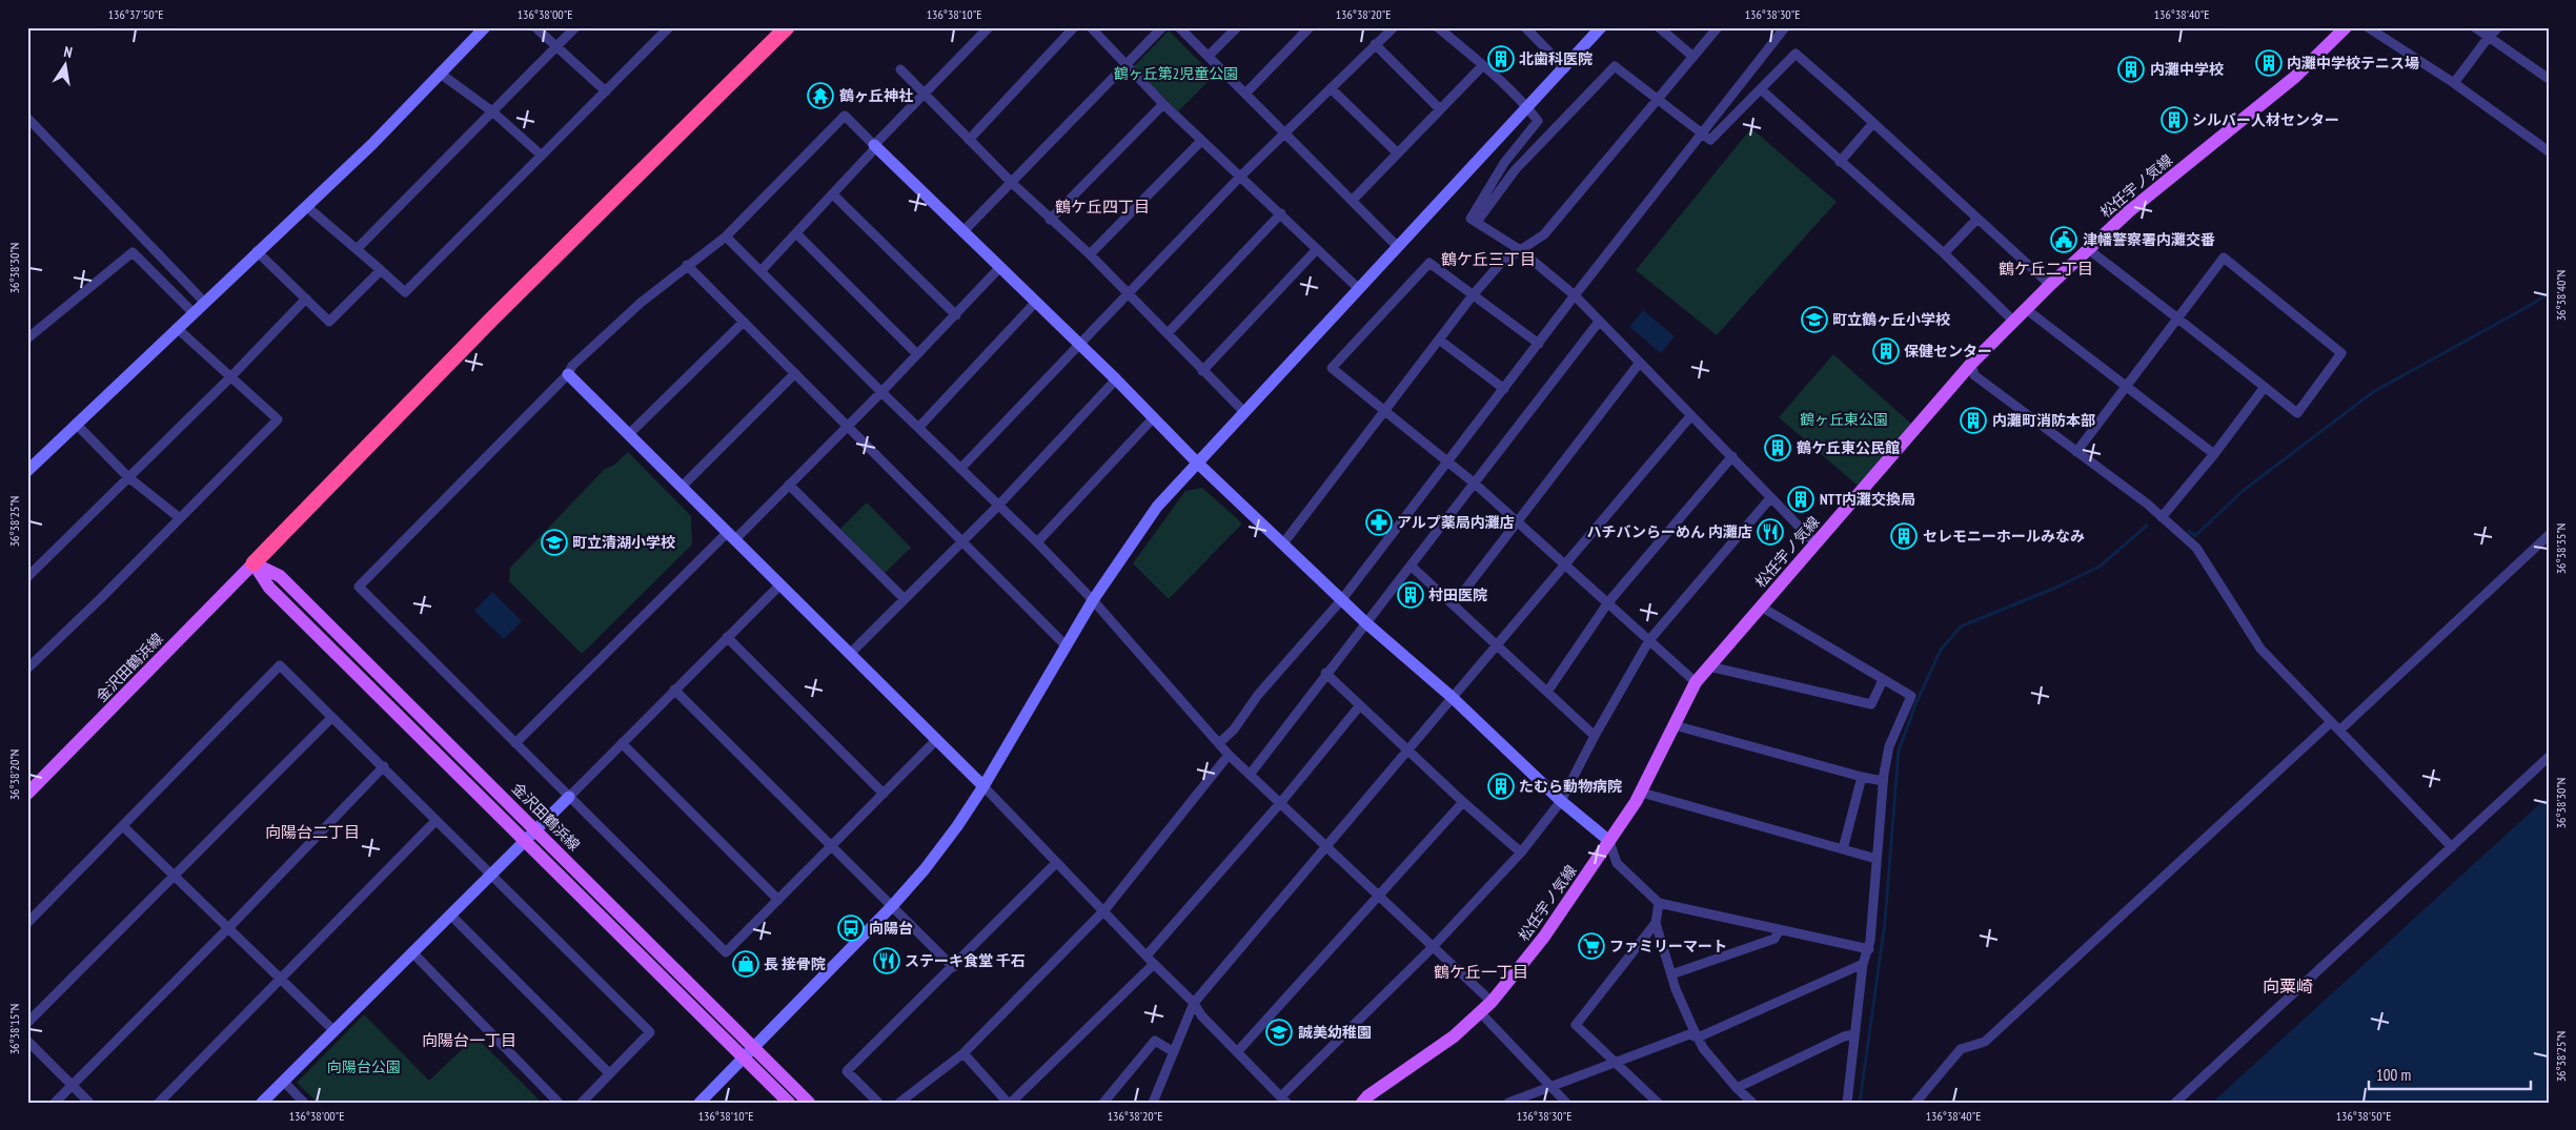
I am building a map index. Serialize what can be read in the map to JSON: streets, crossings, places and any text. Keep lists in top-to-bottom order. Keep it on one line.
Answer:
{"streets":{"main road":["松任宇ノ気線","金沢田鶴浜線"]},"districts":["鶴ケ丘四丁目","鶴ケ丘三丁目","鶴ケ丘二丁目","向陽台二丁目","鶴ケ丘一丁目","向粟崎","向陽台一丁目"],"parks":["鶴ヶ丘第2児童公園","鶴ヶ丘東公園","向陽台公園"],"places":{"building":["北歯科医院","内灘中学校テニス場","内灘中学校","シルバー人材センター","保健センター","内灘町消防本部","鶴ケ丘東公民館","NTT内灘交換局","セレモニーホールみなみ","村田医院","たむら動物病院"],"temple":["鶴ヶ丘神社"],"public building":["津幡警察署内灘交番"],"school or university":["町立鶴ヶ丘小学校","町立清湖小学校","誠美幼稚園"],"pharmacy":["アルプ薬局内灘店"],"restaurant":["ハチバンらーめん 内灘店","ステーキ食堂 千石"],"bus stop":["向陽台"],"supermarket":["ファミリーマート"],"shop":["長 接骨院"]},"scale_bar":"100 m","north":"top","coordinates":["136°37'50\"E","136°38'00\"E","136°38'10\"E","136°38'20\"E","136°38'30\"E","136°38'40\"E","36°38'30\"N","36°38'40\"N","36°38'25\"N","36°38'35\"N","36°38'20\"N","36°38'15\"N","136°38'50\"E"]}
